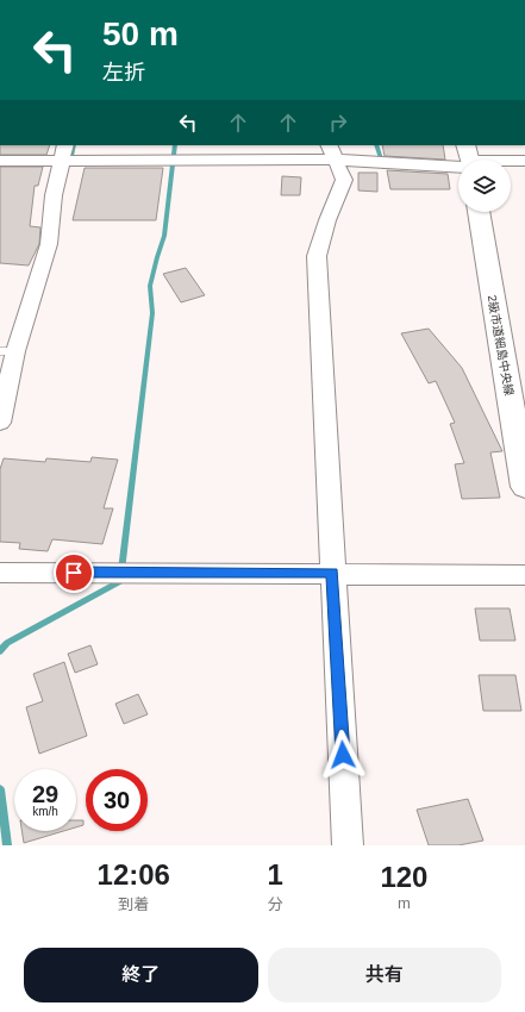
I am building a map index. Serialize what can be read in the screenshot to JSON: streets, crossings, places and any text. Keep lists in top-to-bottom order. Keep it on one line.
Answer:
{"streets":{"street":["2級市道細島中央線"]},"page":{"turn":["50 m","左折"],"speed":"29 km/h","limit":"30","eta":["12:06","到着","1","分","120","m"],"buttons":["終了","共有"]}}
